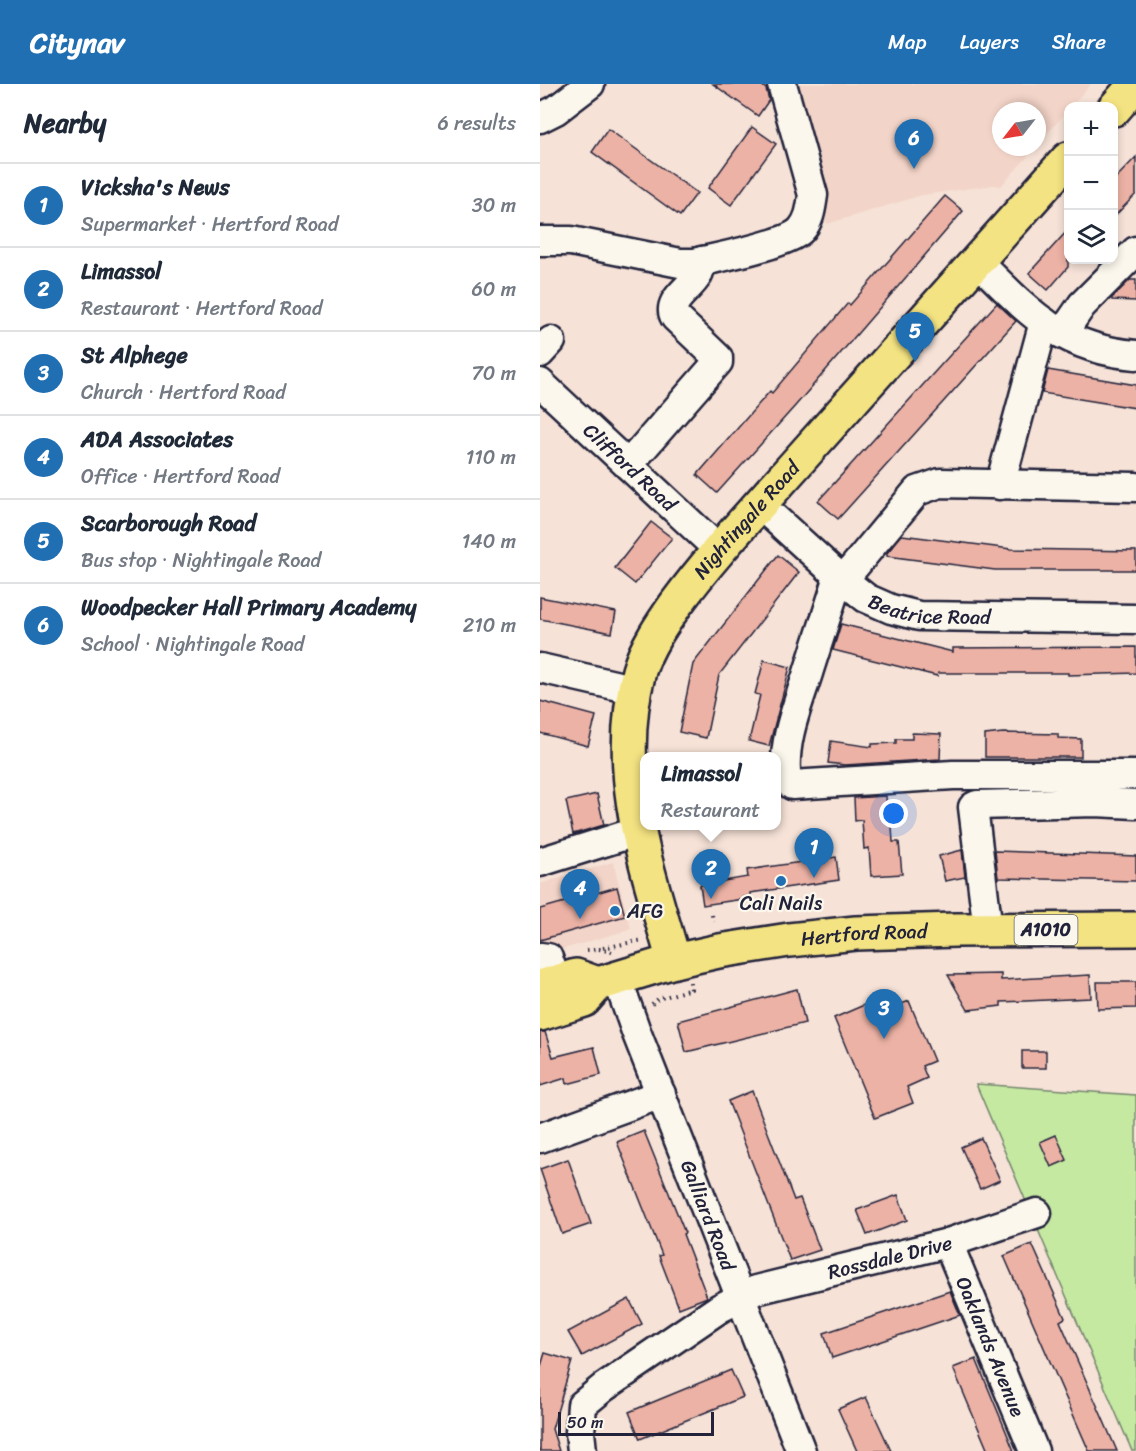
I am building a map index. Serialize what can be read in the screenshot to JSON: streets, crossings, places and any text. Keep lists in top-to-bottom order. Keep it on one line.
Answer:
{"streets":{"main road":["Nightingale Road","A1010","Hertford Road"],"street":["Clifford Road","Beatrice Road","Galliard Road","Rossdale Drive","Oaklands Avenue"]},"crossings":[["Clifford Road","Nightingale Road"],["Nightingale Road","Beatrice Road"],["Nightingale Road","Hertford Road"],["Hertford Road","Galliard Road"],["Galliard Road","Rossdale Drive"],["Rossdale Drive","Oaklands Avenue"]],"places":["Cali Nails","AFG"],"scale_bar":"50 m","north":"bottom left","page":{"header":"Citynav","nav":["Map","Layers","Share"],"heading":["Nearby","6 results"],"map_buttons":["+","−"],"pins":["6","5","1","2","4","3"],"list":[{"mark":"1","name":"Vicksha's News","note":"Supermarket · Hertford Road","value":"30 m"},{"mark":"2","name":"Limassol","note":"Restaurant · Hertford Road","value":"60 m"},{"mark":"3","name":"St Alphege","note":"Church · Hertford Road","value":"70 m"},{"mark":"4","name":"ADA Associates","note":"Office · Hertford Road","value":"110 m"},{"mark":"5","name":"Scarborough Road","note":"Bus stop · Nightingale Road","value":"140 m"},{"mark":"6","name":"Woodpecker Hall Primary Academy","note":"School · Nightingale Road","value":"210 m"}],"popup":["Limassol","Restaurant"],"scale":"50 m"}}
